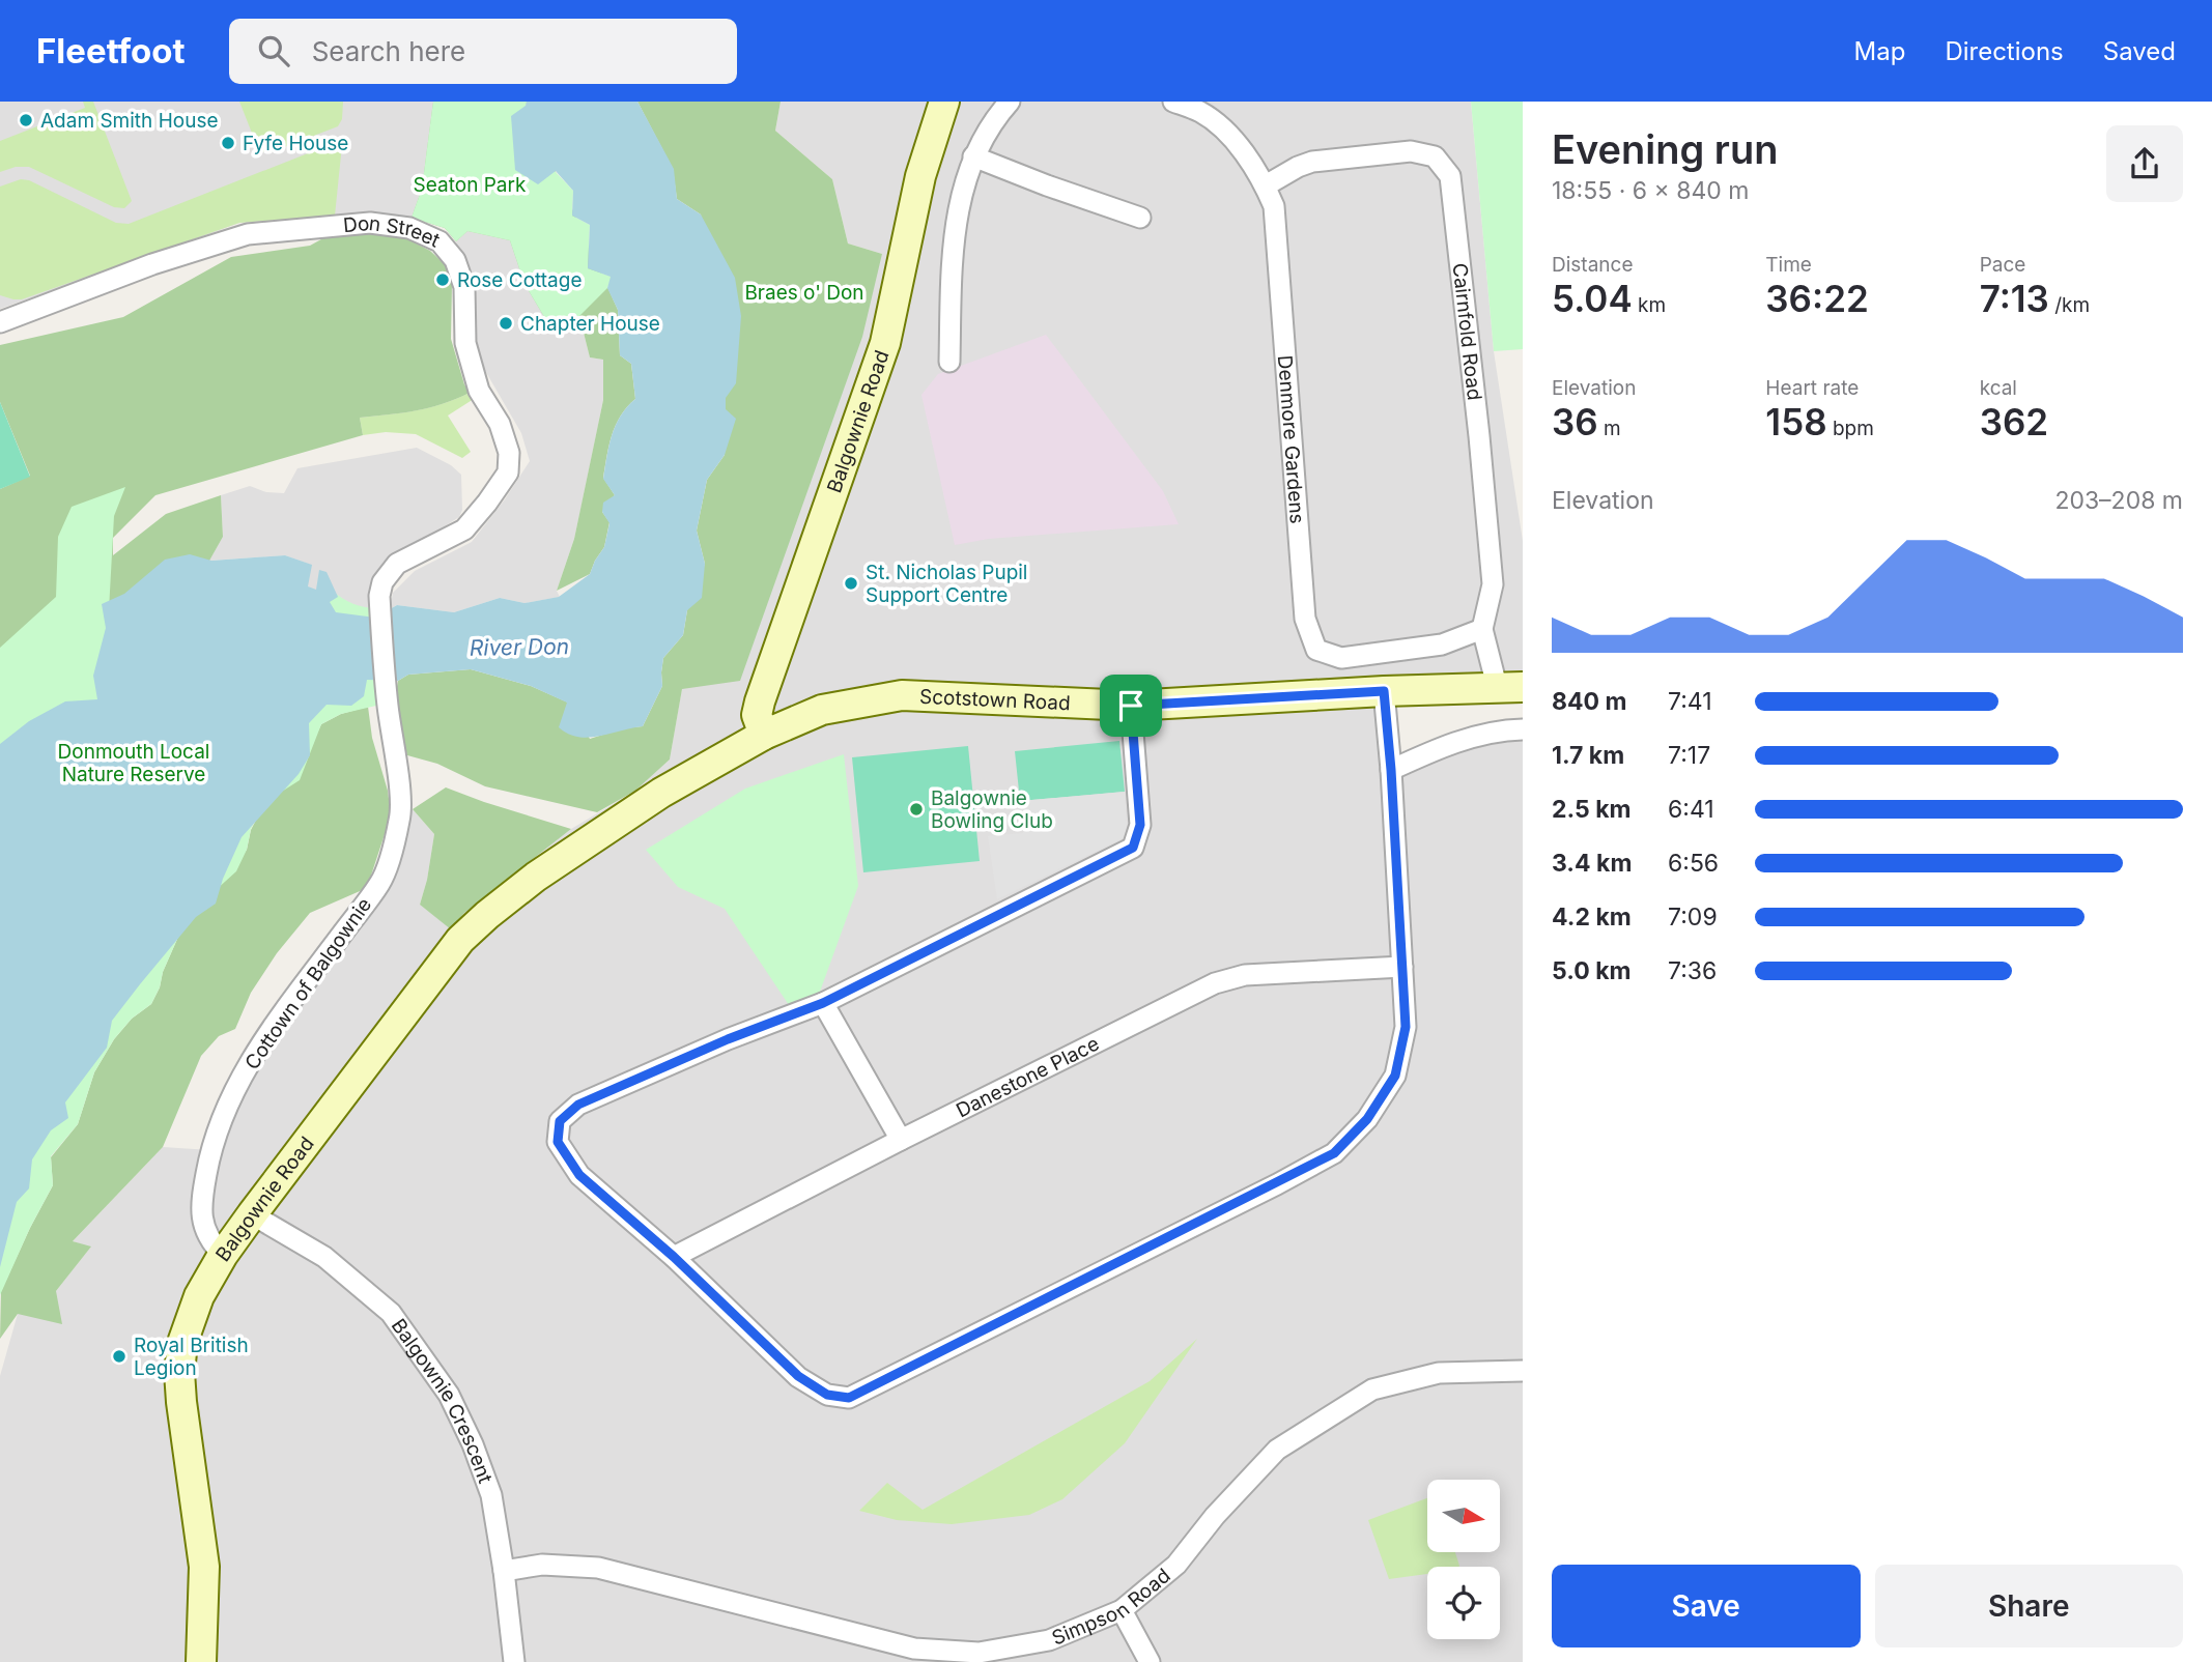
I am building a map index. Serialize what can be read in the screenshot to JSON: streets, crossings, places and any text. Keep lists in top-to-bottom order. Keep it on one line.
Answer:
{"streets":{"street":["Don Street","Cairnfold Road","Balgownie Road","Denmore Gardens","Scotstown Road","Cottown of Balgownie","Danestone Place","Balgownie Crescent","Simpson Road"]},"crossings":[["Don Street","Cottown of Balgownie"],["Cairnfold Road","Denmore Gardens"],["Cairnfold Road","Scotstown Road"],["Balgownie Road","Scotstown Road"],["Balgownie Road","Cottown of Balgownie"],["Balgownie Road","Balgownie Crescent"],["Balgownie Crescent","Simpson Road"]],"water":["River Don"],"parks":["Seaton Park","Braes o' Don","Donmouth Local Nature Reserve"],"places":["Adam Smith House","Fyfe House","Rose Cottage","Chapter House","St. Nicholas Pupil Support Centre","Balgownie Bowling Club","Royal British Legion"],"north":"right","page":{"header":"Fleetfoot","search":"Search here","nav":["Map","Directions","Saved"],"heading":["Evening run","18:55 · 6 × 840 m"],"stats":[["Distance","5.04 km"],["Time","36:22"],["Pace","7:13 /km"],["Elevation","36 m"],["Heart rate","158 bpm"],["kcal","362"]],"chart":["Elevation","203–208 m"],"list":[{"name":"840 m","note":"7:41"},{"name":"1.7 km","note":"7:17"},{"name":"2.5 km","note":"6:41"},{"name":"3.4 km","note":"6:56"},{"name":"4.2 km","note":"7:09"},{"name":"5.0 km","note":"7:36"}],"buttons":["Save","Share"]}}
